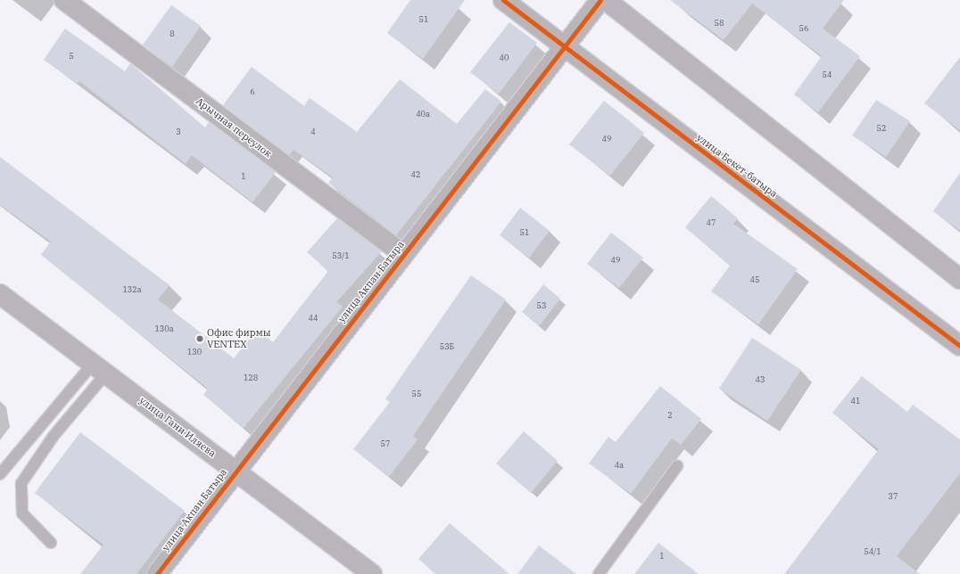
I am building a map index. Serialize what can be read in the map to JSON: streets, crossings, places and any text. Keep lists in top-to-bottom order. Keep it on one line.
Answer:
{"streets":{"street":["Арычная переулок","улица Бекет-батыра","улица Акпан Батыра","улица Гани Иляева"]},"crossings":[["Арычная переулок","улица Акпан Батыра"],["улица Бекет-батыра","улица Акпан Батыра"],["улица Акпан Батыра","улица Гани Иляева"]],"places":["Офис фирмы VENTEX"],"house_numbers":["51","58","56","8","5","40","54","6","40а","52","3","4","49","42","1","47","51","53/1","49","45","132а","53","44","130а","53Б","130","128","43","55","41","2","57","4а","37","54/1","1"]}
